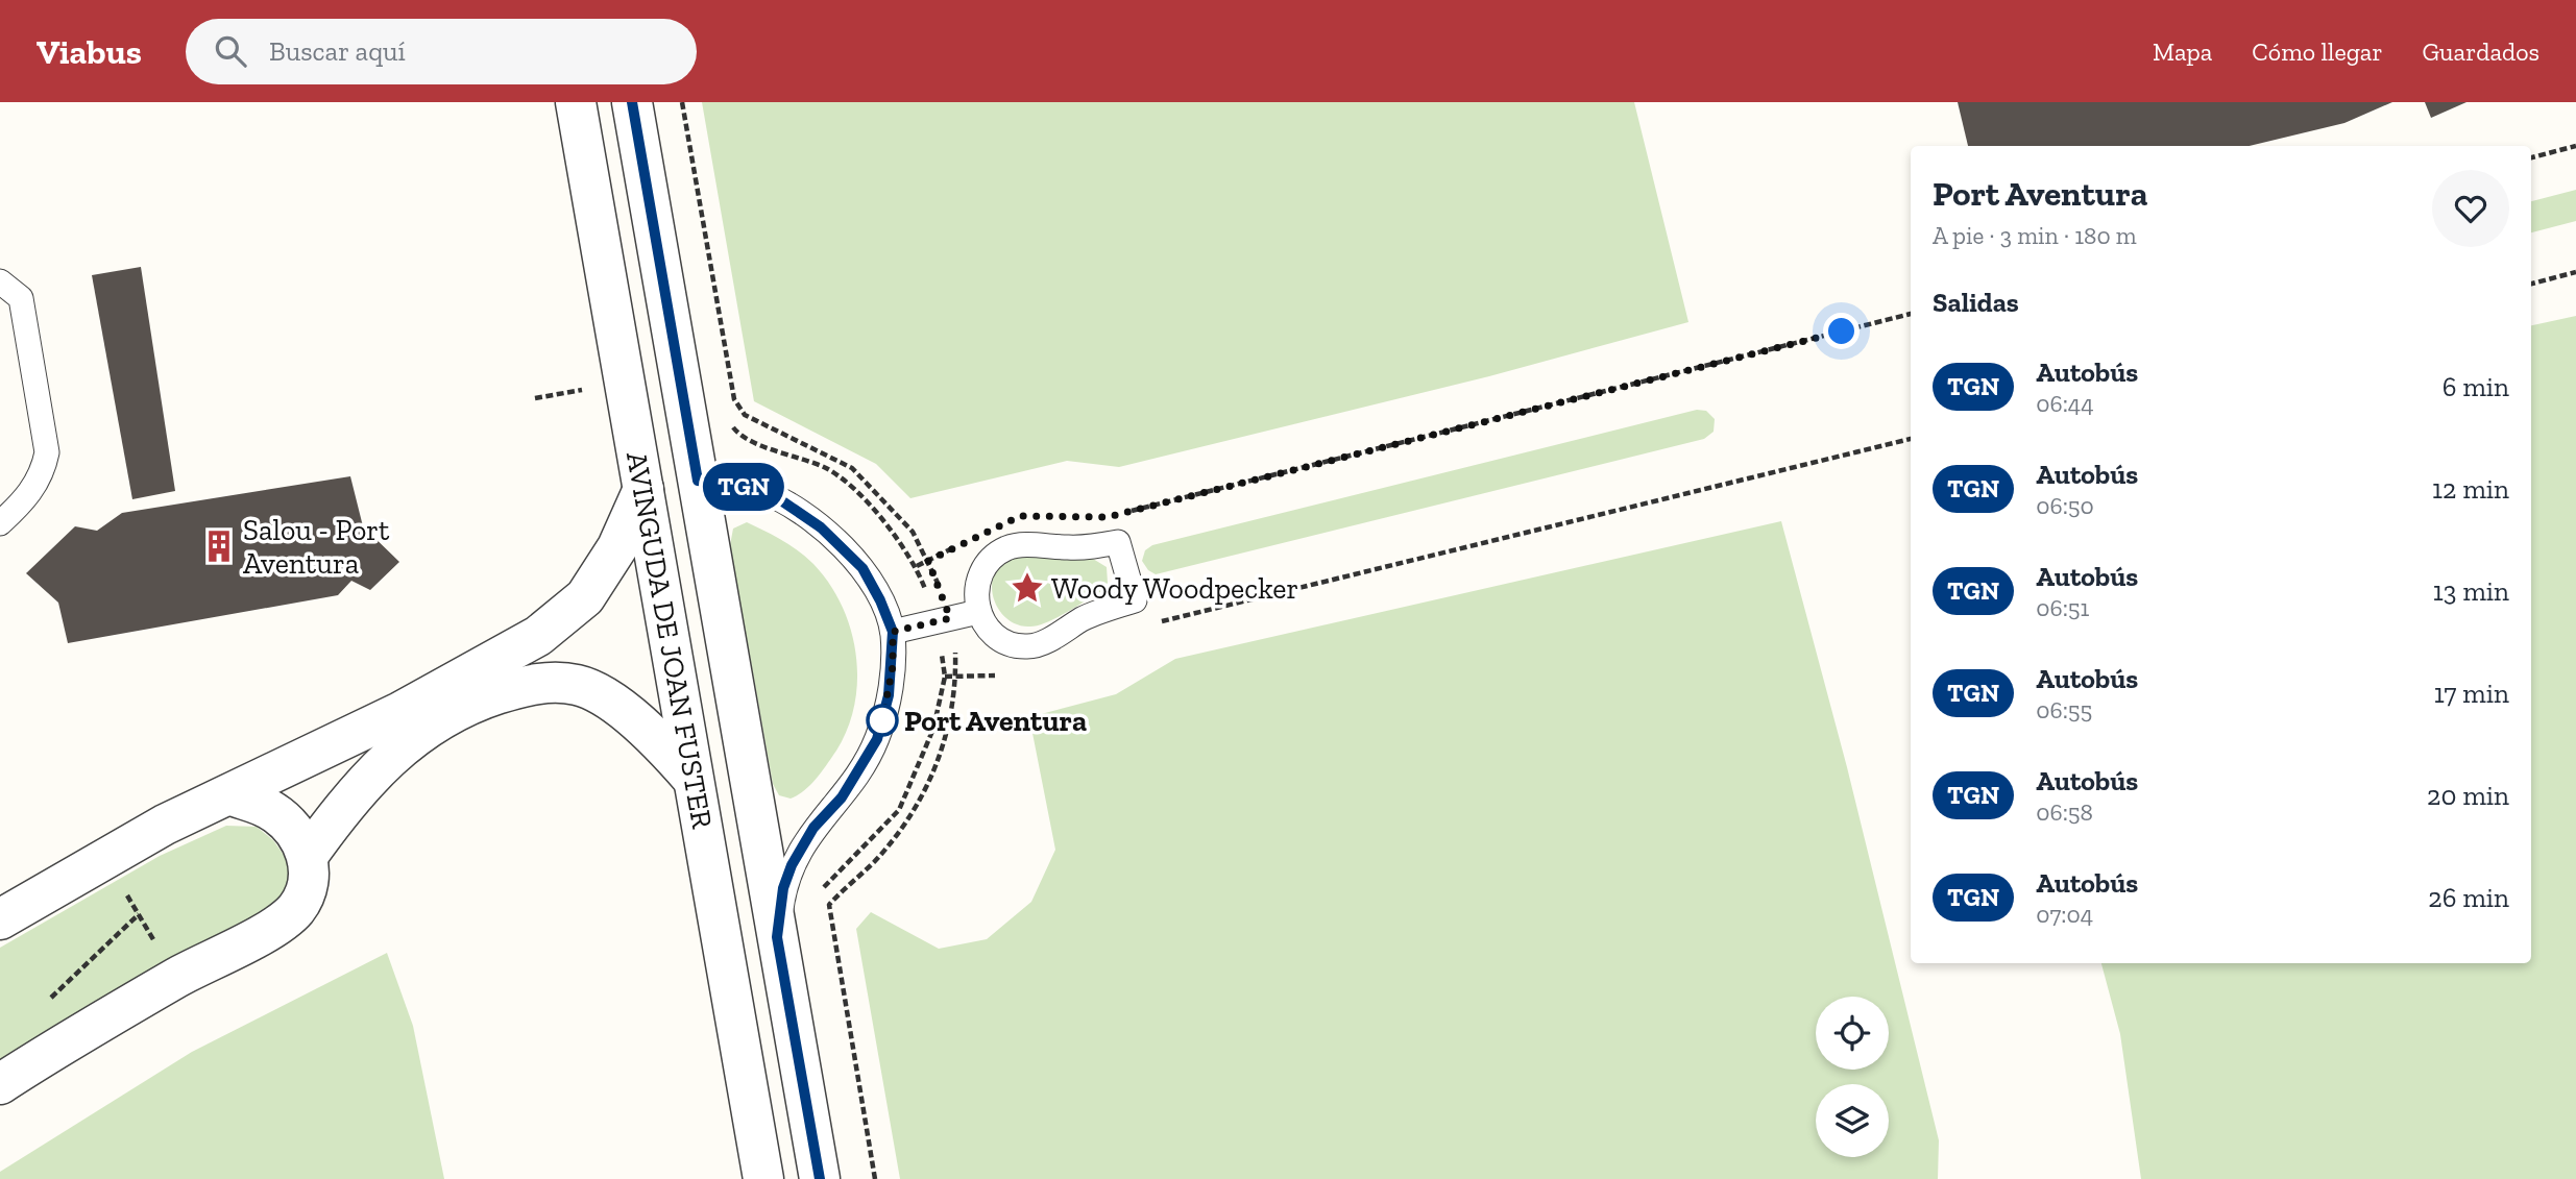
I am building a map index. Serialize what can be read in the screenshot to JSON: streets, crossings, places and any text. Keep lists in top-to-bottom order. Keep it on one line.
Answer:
{"streets":{"street":["AVINGUDA DE JOAN FUSTER"]},"places":{"building":["Salou - Port Aventura"],"place":["Woody Woodpecker"],"other":["Port Aventura"]},"lines":["bus line TGN"],"page":{"header":"Viabus","search":"Buscar aquí","nav":["Mapa","Cómo llegar","Guardados"],"on_map":"TGN","heading":[["Port Aventura","A pie · 3 min · 180 m"],"Salidas"],"list":[{"mark":"TGN","name":"Autobús","note":"06:44","value":"6 min"},{"mark":"TGN","name":"Autobús","note":"06:50","value":"12 min"},{"mark":"TGN","name":"Autobús","note":"06:51","value":"13 min"},{"mark":"TGN","name":"Autobús","note":"06:55","value":"17 min"},{"mark":"TGN","name":"Autobús","note":"06:58","value":"20 min"},{"mark":"TGN","name":"Autobús","note":"07:04","value":"26 min"}]}}
